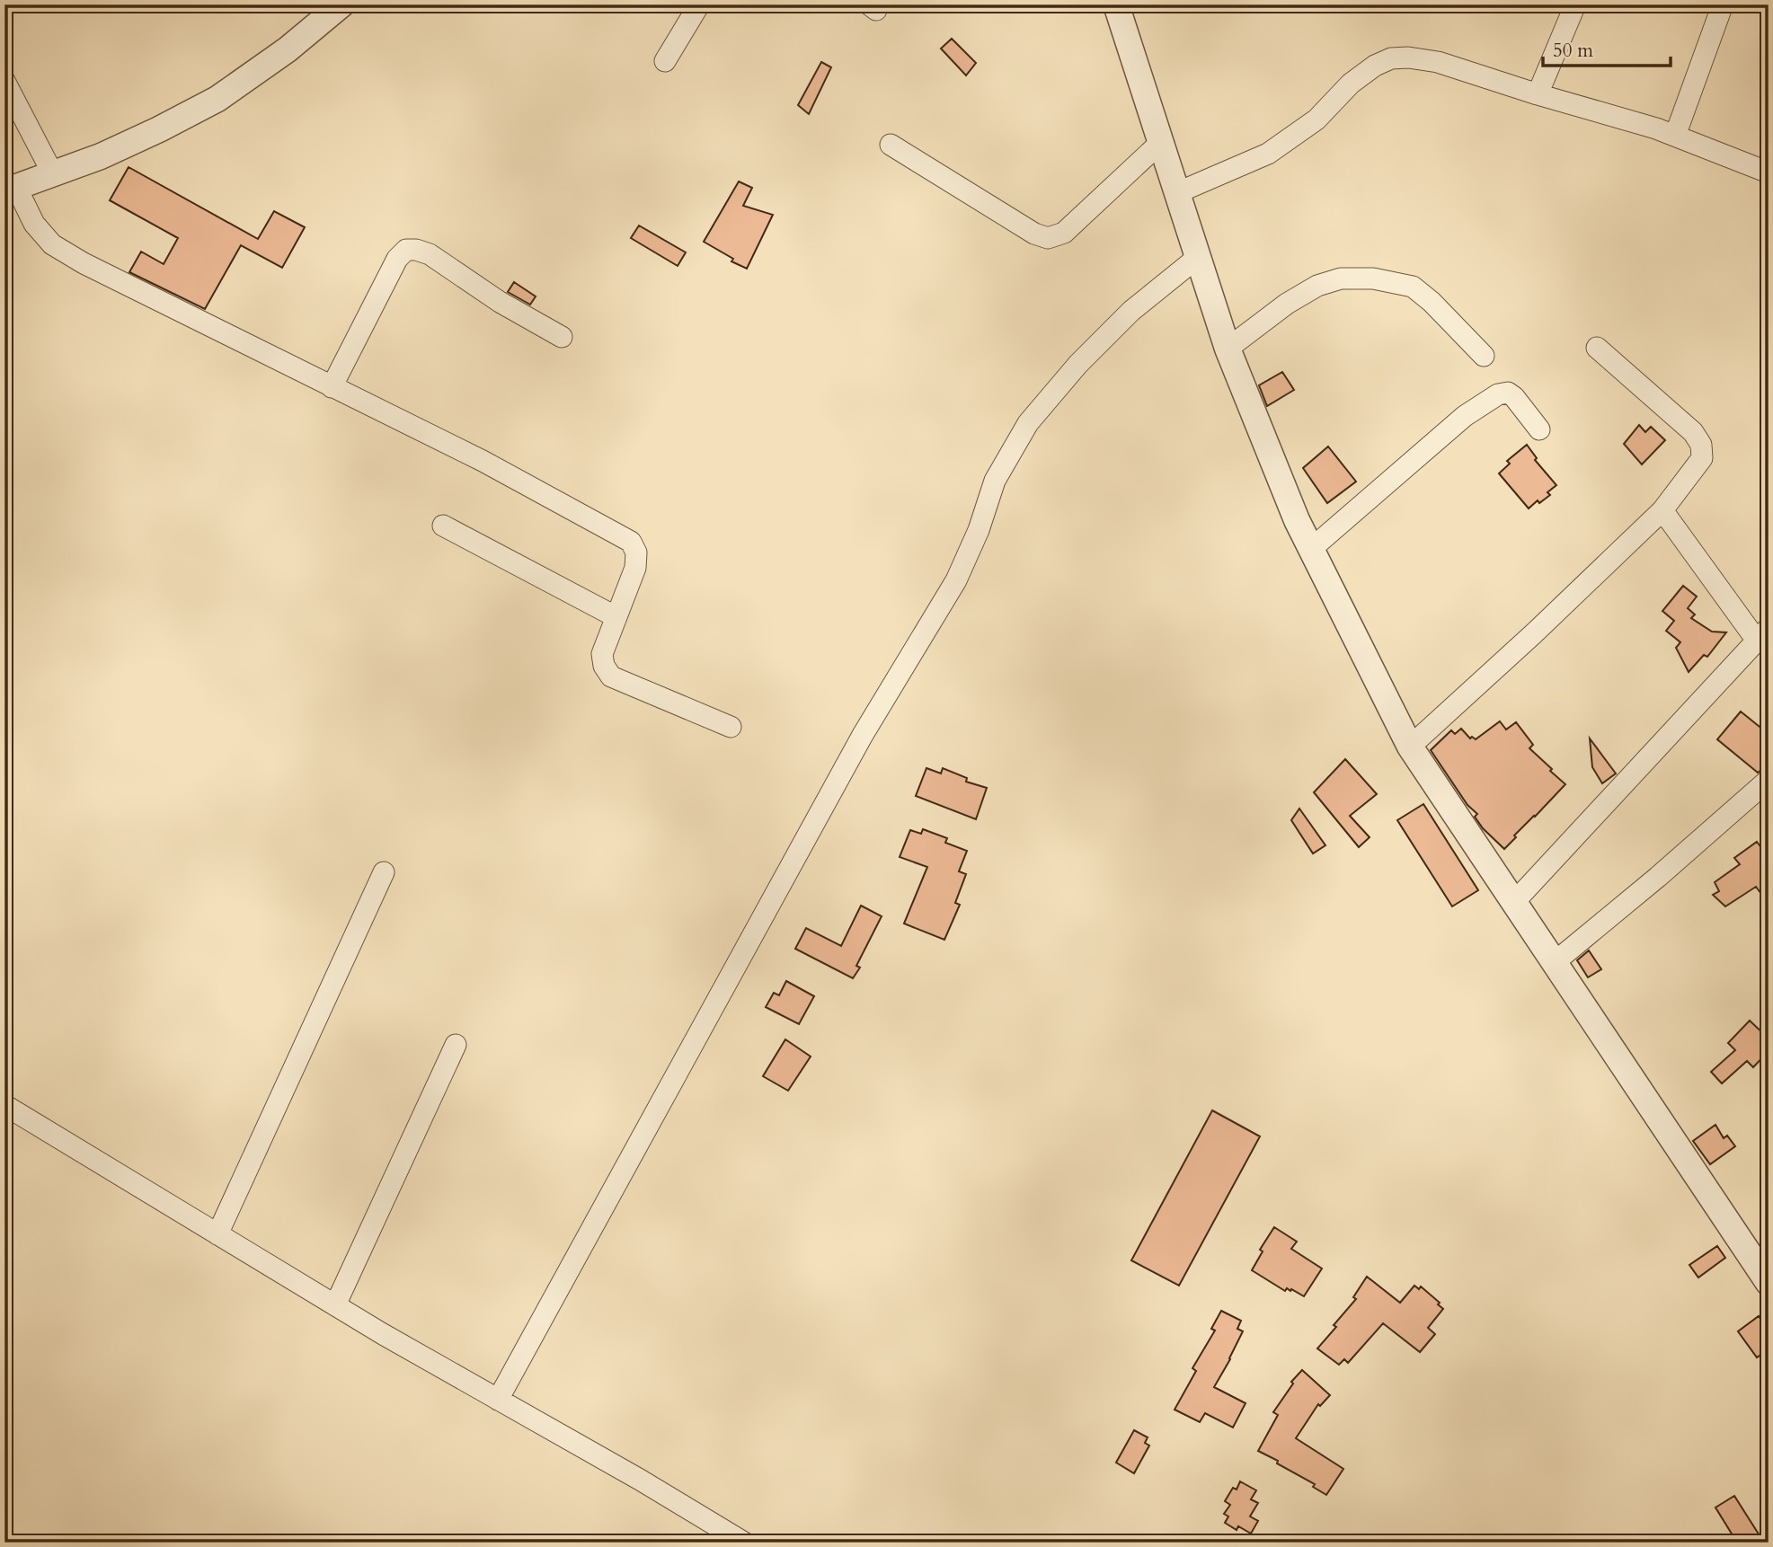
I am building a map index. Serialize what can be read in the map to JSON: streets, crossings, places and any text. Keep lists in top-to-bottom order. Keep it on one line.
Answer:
{"scale_bar":"50 m"}
